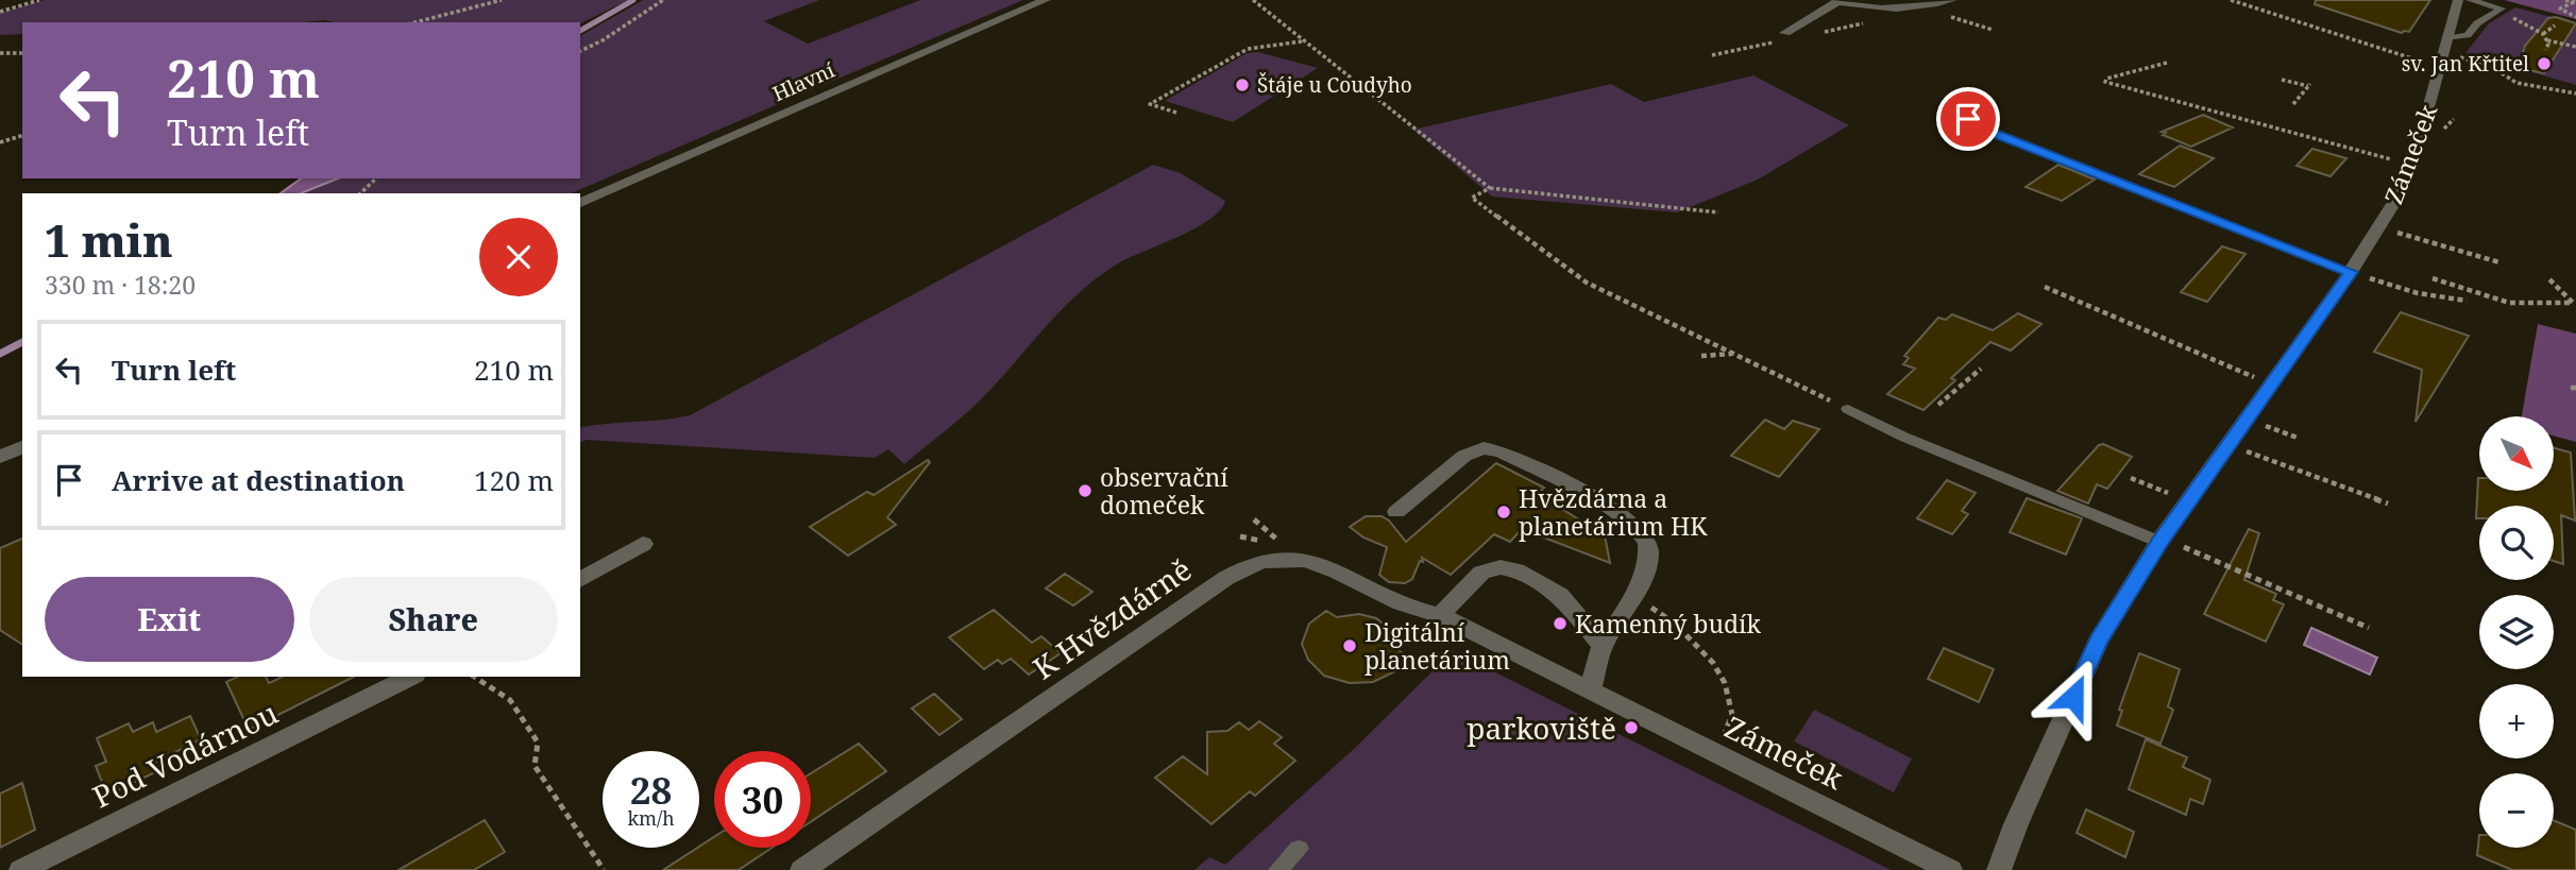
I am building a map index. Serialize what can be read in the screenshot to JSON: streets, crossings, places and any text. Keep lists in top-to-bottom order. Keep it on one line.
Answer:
{"streets":{"street":["Hlavní","Zámeček","K Hvězdárně","Pod Vodárnou"]},"crossings":[["Zámeček","K Hvězdárně"]],"places":["sv. Jan Křtitel","Štáje u Coudyho","observační domeček","Hvězdárna a planetárium HK","Kamenný budík","Digitální planetárium","parkoviště"],"north":"bottom right","page":{"turn":["210 m","Turn left"],"heading":["1 min","330 m · 18:20"],"list":[{"name":"Turn left","value":"210 m"},{"name":"Arrive at destination","value":"120 m"}],"map_buttons":["+","−"],"buttons":["Exit","Share"],"speed":"28 km/h","limit":"30"}}
